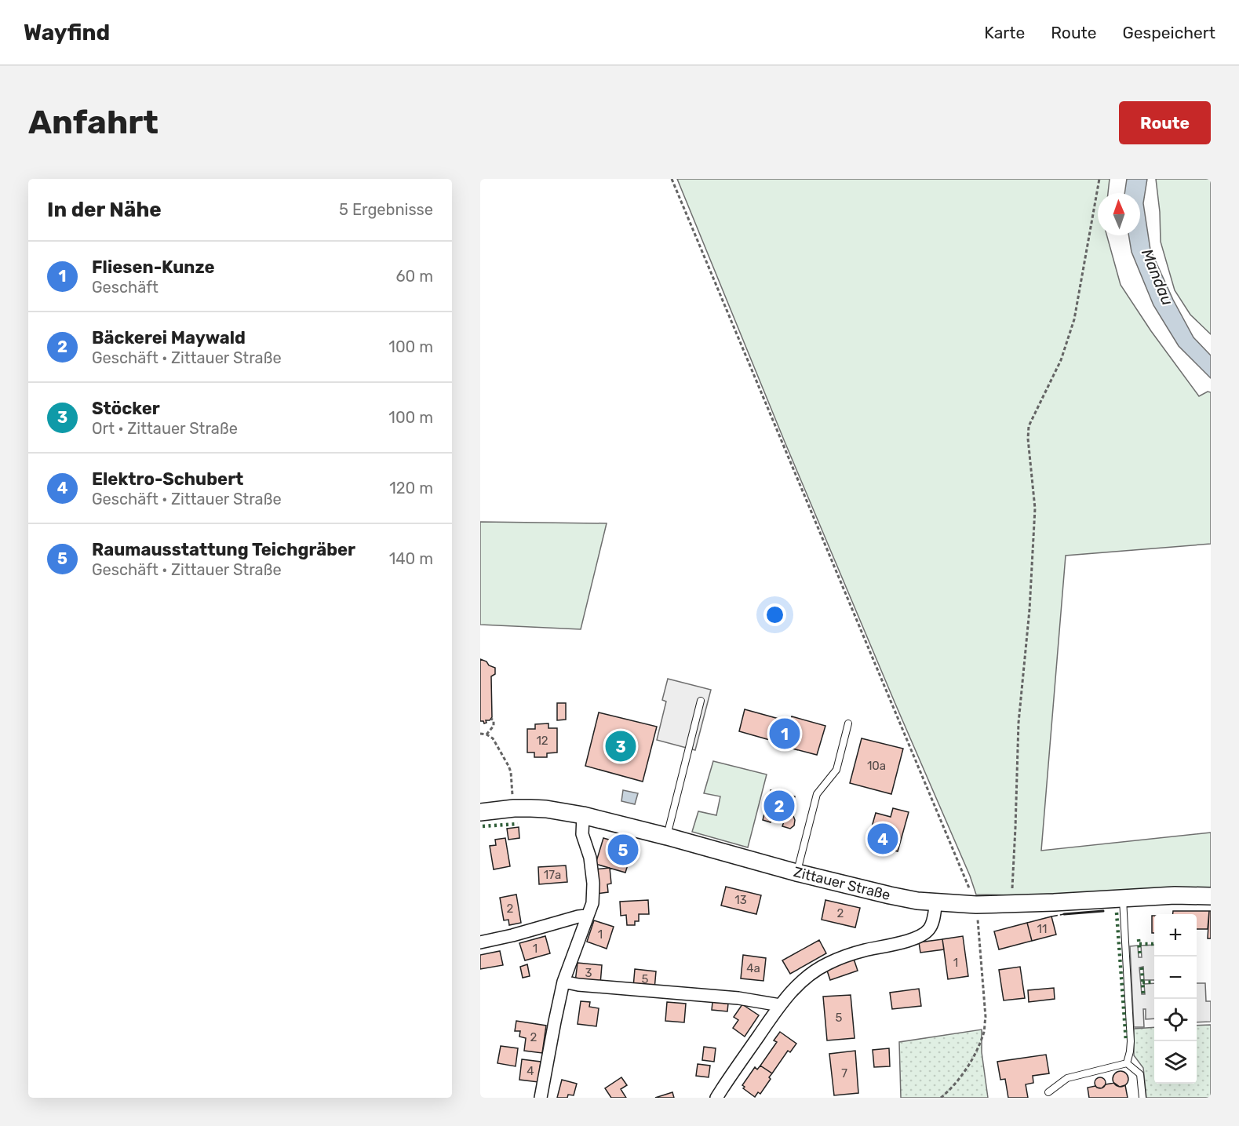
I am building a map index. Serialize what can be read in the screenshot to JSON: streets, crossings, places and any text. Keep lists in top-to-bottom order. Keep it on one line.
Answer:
{"streets":{"main road":["Zittauer Straße"]},"water":["Mandau"],"house_numbers":["12","10a","17a","13","2","2","11","1","1","1","4a","3","5","5","2","4","7"],"north":"top","page":{"header":"Wayfind","nav":["Karte","Route","Gespeichert"],"buttons":"Route","title":"Anfahrt","heading":["In der Nähe","5 Ergebnisse"],"list":[{"mark":"1","name":"Fliesen-Kunze","note":"Geschäft","value":"60 m"},{"mark":"2","name":"Bäckerei Maywald","note":"Geschäft · Zittauer Straße","value":"100 m"},{"mark":"3","name":"Stöcker","note":"Ort · Zittauer Straße","value":"100 m"},{"mark":"4","name":"Elektro-Schubert","note":"Geschäft · Zittauer Straße","value":"120 m"},{"mark":"5","name":"Raumausstattung Teichgräber","note":"Geschäft · Zittauer Straße","value":"140 m"}],"pins":["1","3","2","4","5"],"map_buttons":["+","−"]}}
